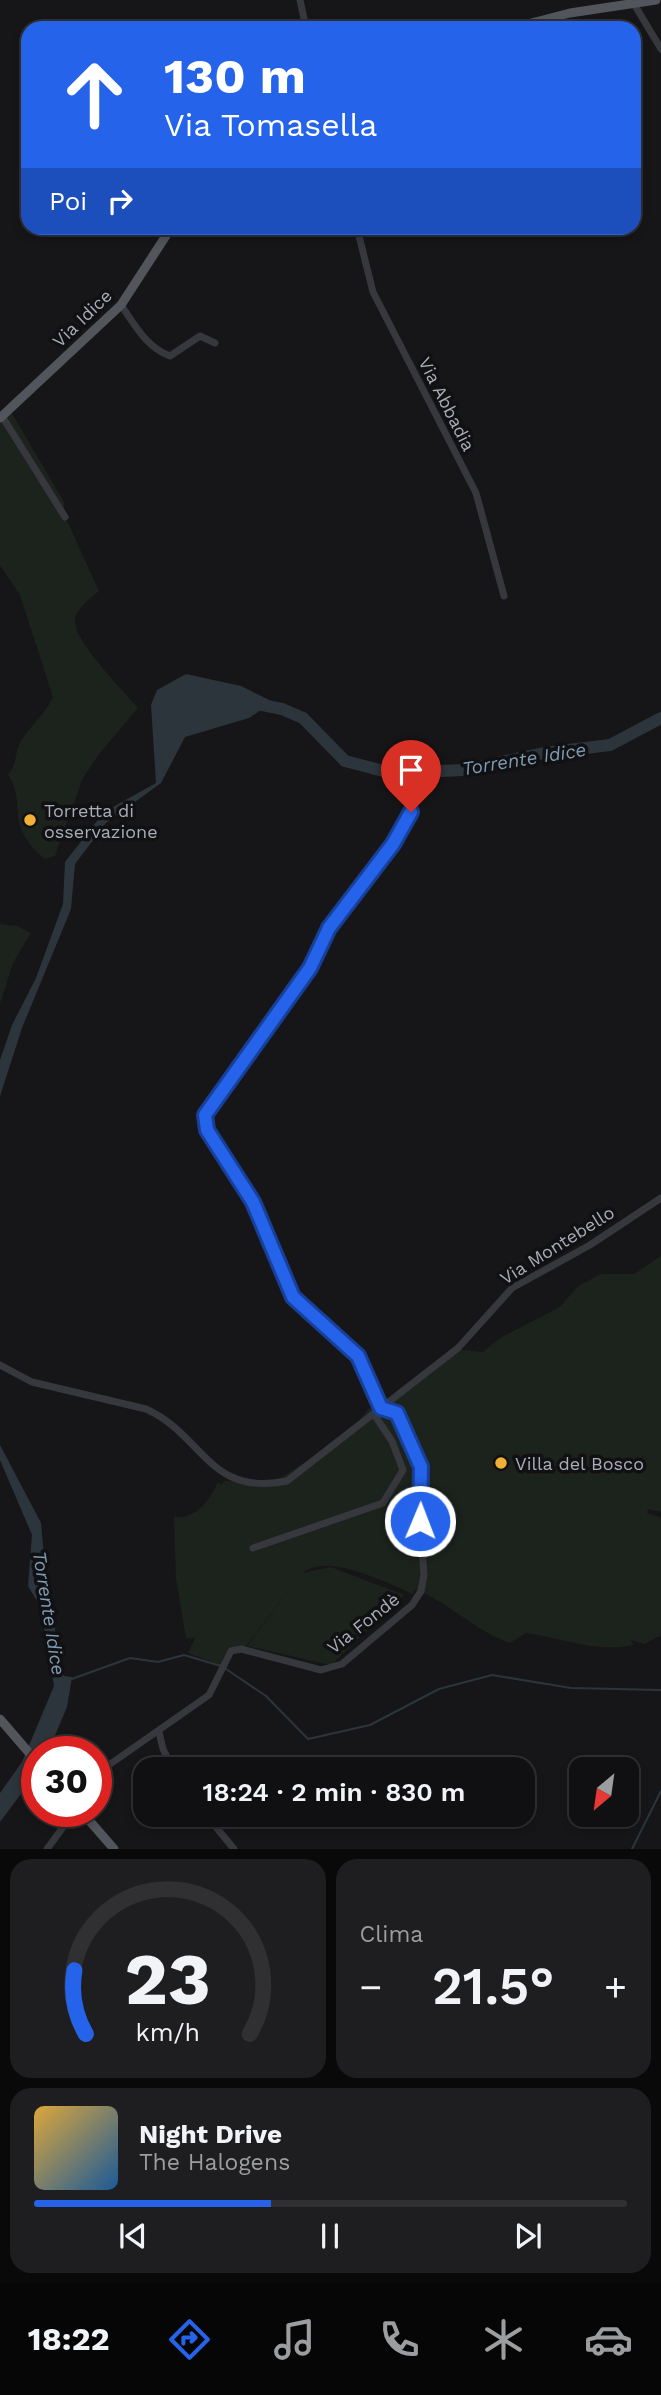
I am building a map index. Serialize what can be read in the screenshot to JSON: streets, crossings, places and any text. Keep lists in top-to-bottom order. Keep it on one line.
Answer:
{"streets":{"main road":["Via Idice"],"street":["Via Abbadia","Via Montebello","Via Fondè"]},"crossings":[["Via Montebello","Via Fondè"]],"water":["Torrente Idice"],"places":["Torretta di osservazione","Villa del Bosco"],"north":"bottom left","page":{"turn":["130 m","Via Tomasella"],"then":"Poi","limit":"30","trip":"18:24 · 2 min · 830 m","tile":"Clima","heat":["−","21.5°","+"],"song":["Night Drive","The Halogens"],"tabs":"18:22","gauge":["23","km/h"]}}
